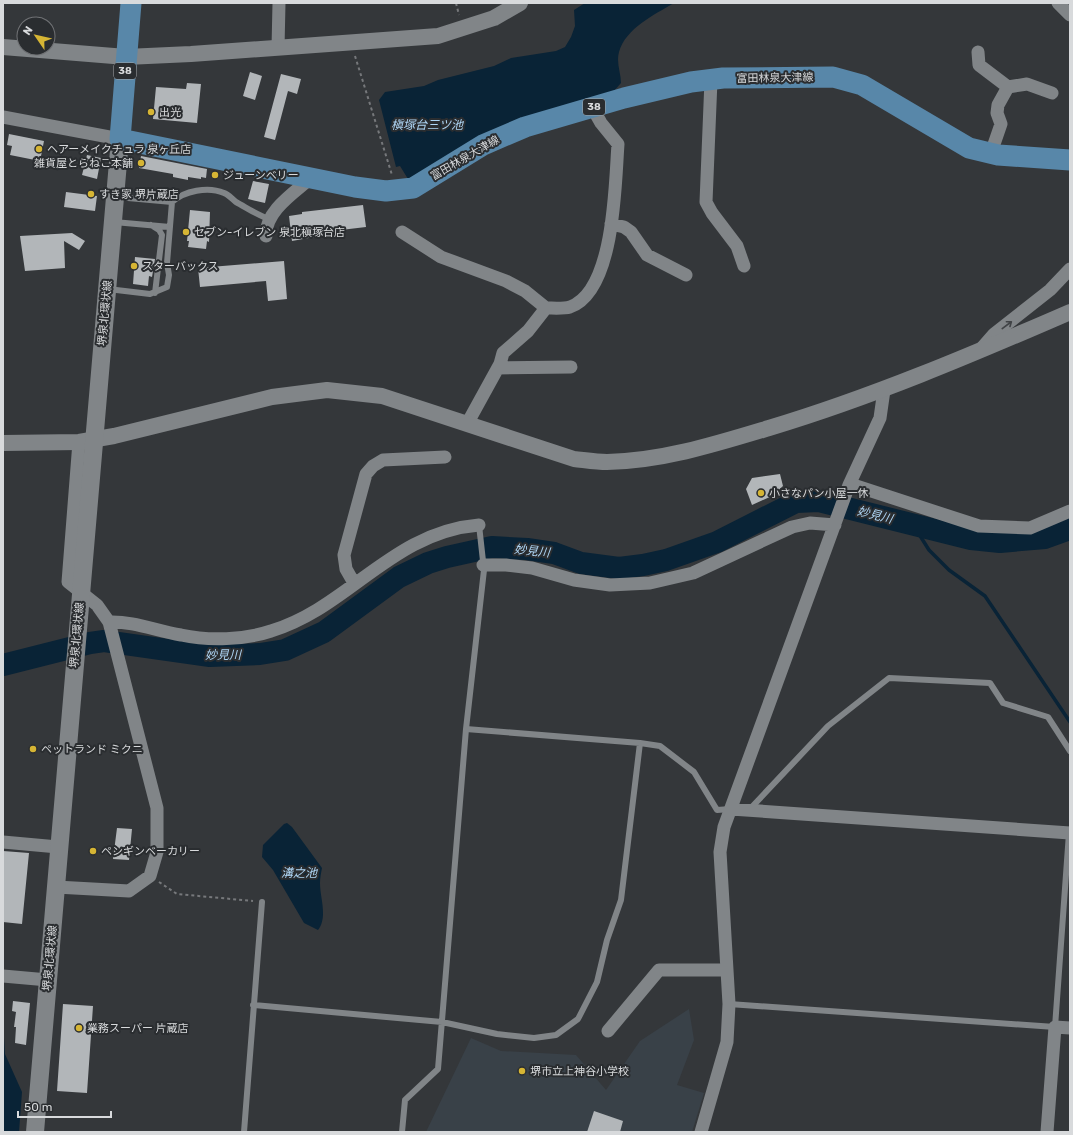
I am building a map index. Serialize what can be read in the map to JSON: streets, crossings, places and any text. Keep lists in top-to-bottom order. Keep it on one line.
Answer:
{"streets":{"main road":["38","富田林泉大津線","堺泉北環状線"]},"crossings":[["38","富田林泉大津線"],["38","堺泉北環状線"],["富田林泉大津線","堺泉北環状線"]],"water":["槇塚台三ツ池","妙見川","溝之池"],"places":["出光","ヘアーメイクチュラ 泉ヶ丘店","雑貨屋とらねこ本舗","ジューンベリー","すき家 堺片蔵店","セブン-イレブン 泉北槇塚台店","スターバックス","小さなパン小屋一休","ペットランド ミクニ","ペンギンベーカリー","業務スーパー 片蔵店","堺市立上神谷小学校"],"scale_bar":"50 m","north":"top left"}
